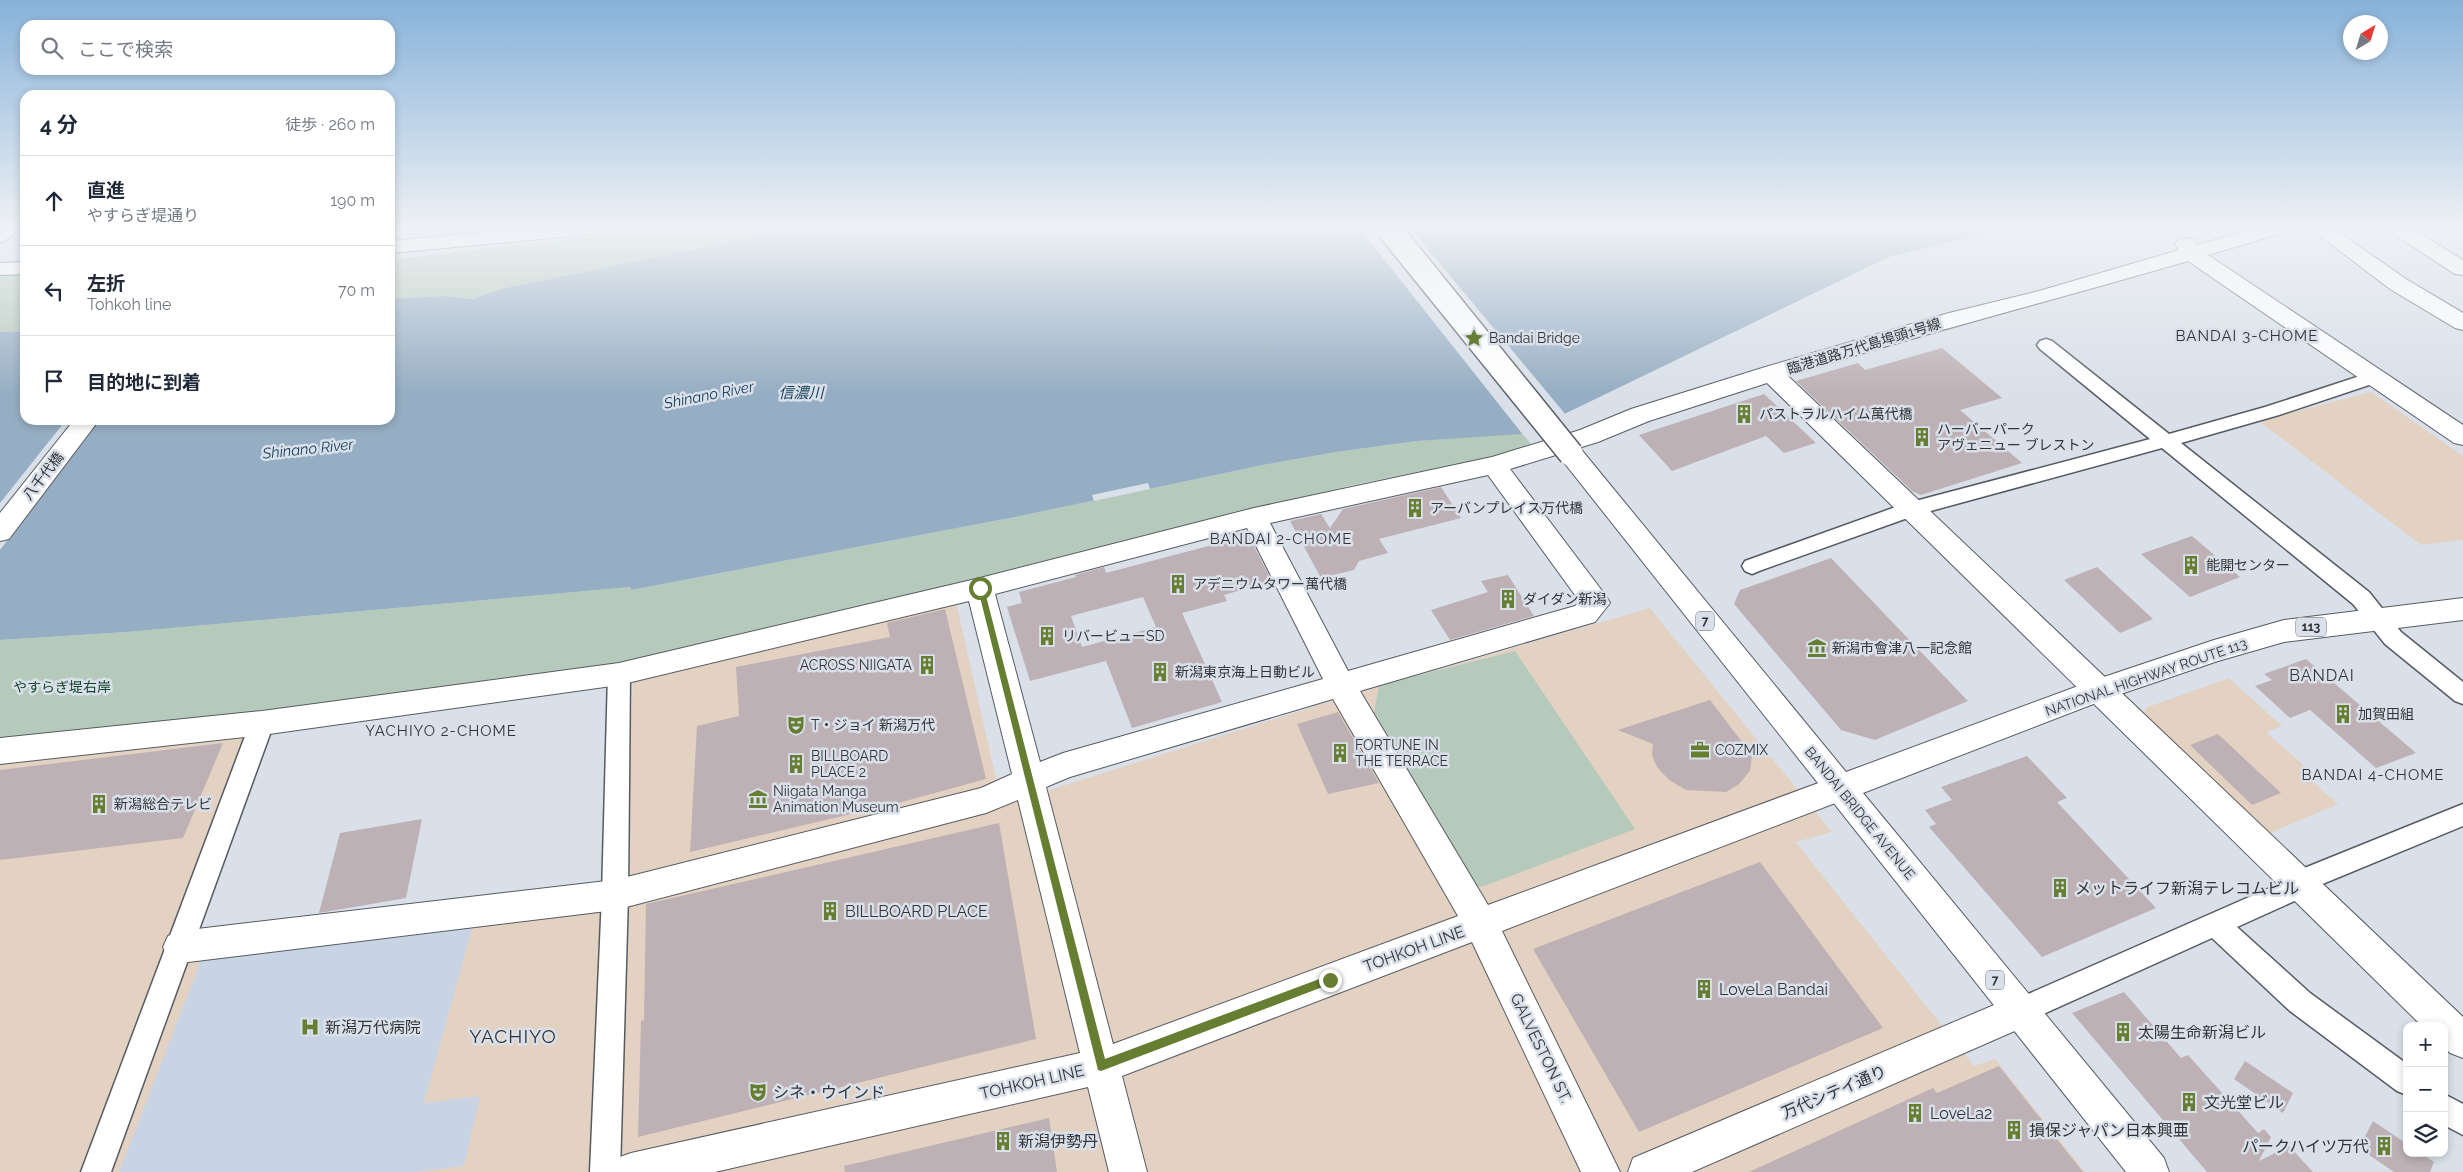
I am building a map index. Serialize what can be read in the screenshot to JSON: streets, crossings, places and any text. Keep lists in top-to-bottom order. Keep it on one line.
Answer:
{"streets":{"main road":["臨港道路万代島埠頭1号線","八千代橋","7","113","NATIONAL HIGHWAY ROUTE 113","BANDAI BRIDGE AVENUE","TOHKOH LINE","GALVESTON ST.","万代シテイ通り"]},"crossings":[["臨港道路万代島埠頭1号線","GALVESTON ST."],["NATIONAL HIGHWAY ROUTE 113","BANDAI BRIDGE AVENUE"],["NATIONAL HIGHWAY ROUTE 113","TOHKOH LINE"],["BANDAI BRIDGE AVENUE","TOHKOH LINE"],["BANDAI BRIDGE AVENUE","万代シテイ通り"],["TOHKOH LINE","GALVESTON ST."]],"districts":["BANDAI 3-CHOME","BANDAI 2-CHOME","BANDAI","YACHIYO 2-CHOME","BANDAI 4-CHOME","YACHIYO"],"water":["信濃川","Shinano River"],"parks":["やすらぎ堤右岸"],"places":{"place":["Bandai Bridge"],"building":["パストラルハイム萬代橋","ハーバーパーク アヴェニュー ブレストン","アーバンプレイス万代橋","能開センター","アデニウムタワー萬代橋","ダイダン新潟","リバービューSD","ACROSS NIIGATA","新潟東京海上日動ビル","加賀田組","FORTUNE IN THE TERRACE","BILLBOARD PLACE 2","新潟総合テレビ","メットライフ新潟テレコムビル","BILLBOARD PLACE","LoveLa Bandai","太陽生命新潟ビル","文光堂ビル","LoveLa2","損保ジャパン日本興亜","新潟伊勢丹","パークハイツ万代"],"museum":["新潟市會津八一記念館","Niigata Manga Animation Museum"],"theatre":["T・ジョイ 新潟万代","シネ・ウインド"],"office":["COZMIX"],"hospital":["新潟万代病院"]},"north":"top right","page":{"search":"ここで検索","heading":["4 分","徒歩 · 260 m"],"list":[["直進","やすらぎ堤通り","190 m"],["左折","Tohkoh line","70 m"],"目的地に到着"],"map_buttons":["+","−"]}}
